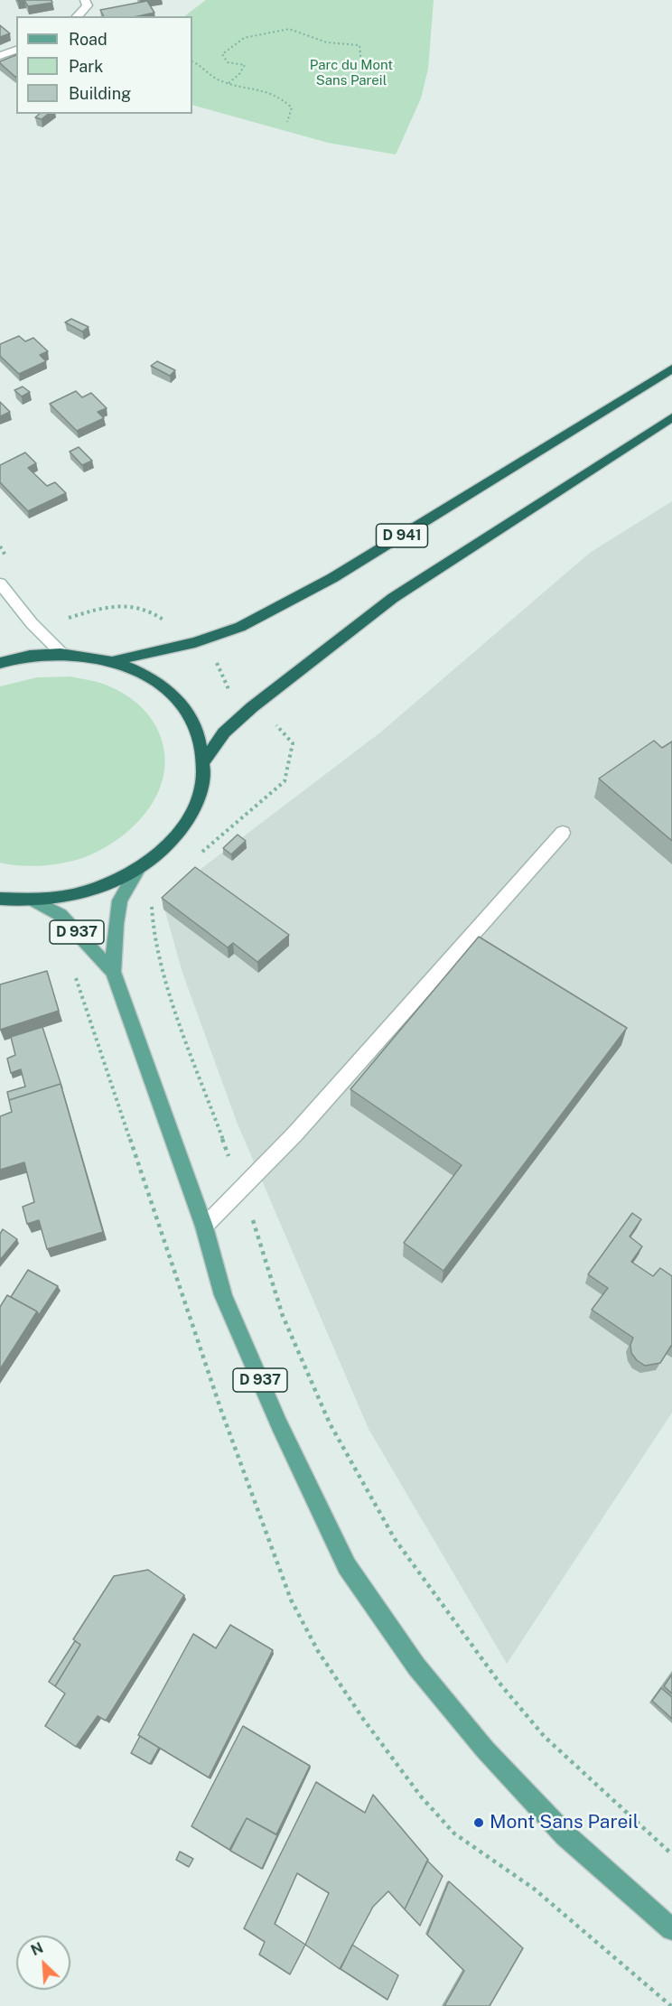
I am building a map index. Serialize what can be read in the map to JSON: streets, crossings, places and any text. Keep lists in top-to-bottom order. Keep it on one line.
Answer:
{"streets":{"highway":["D 941"],"main road":["D 937"]},"parks":["Parc du Mont Sans Pareil"],"places":["Mont Sans Pareil"],"legend":["Road","Park","Building"],"north":"top left"}
